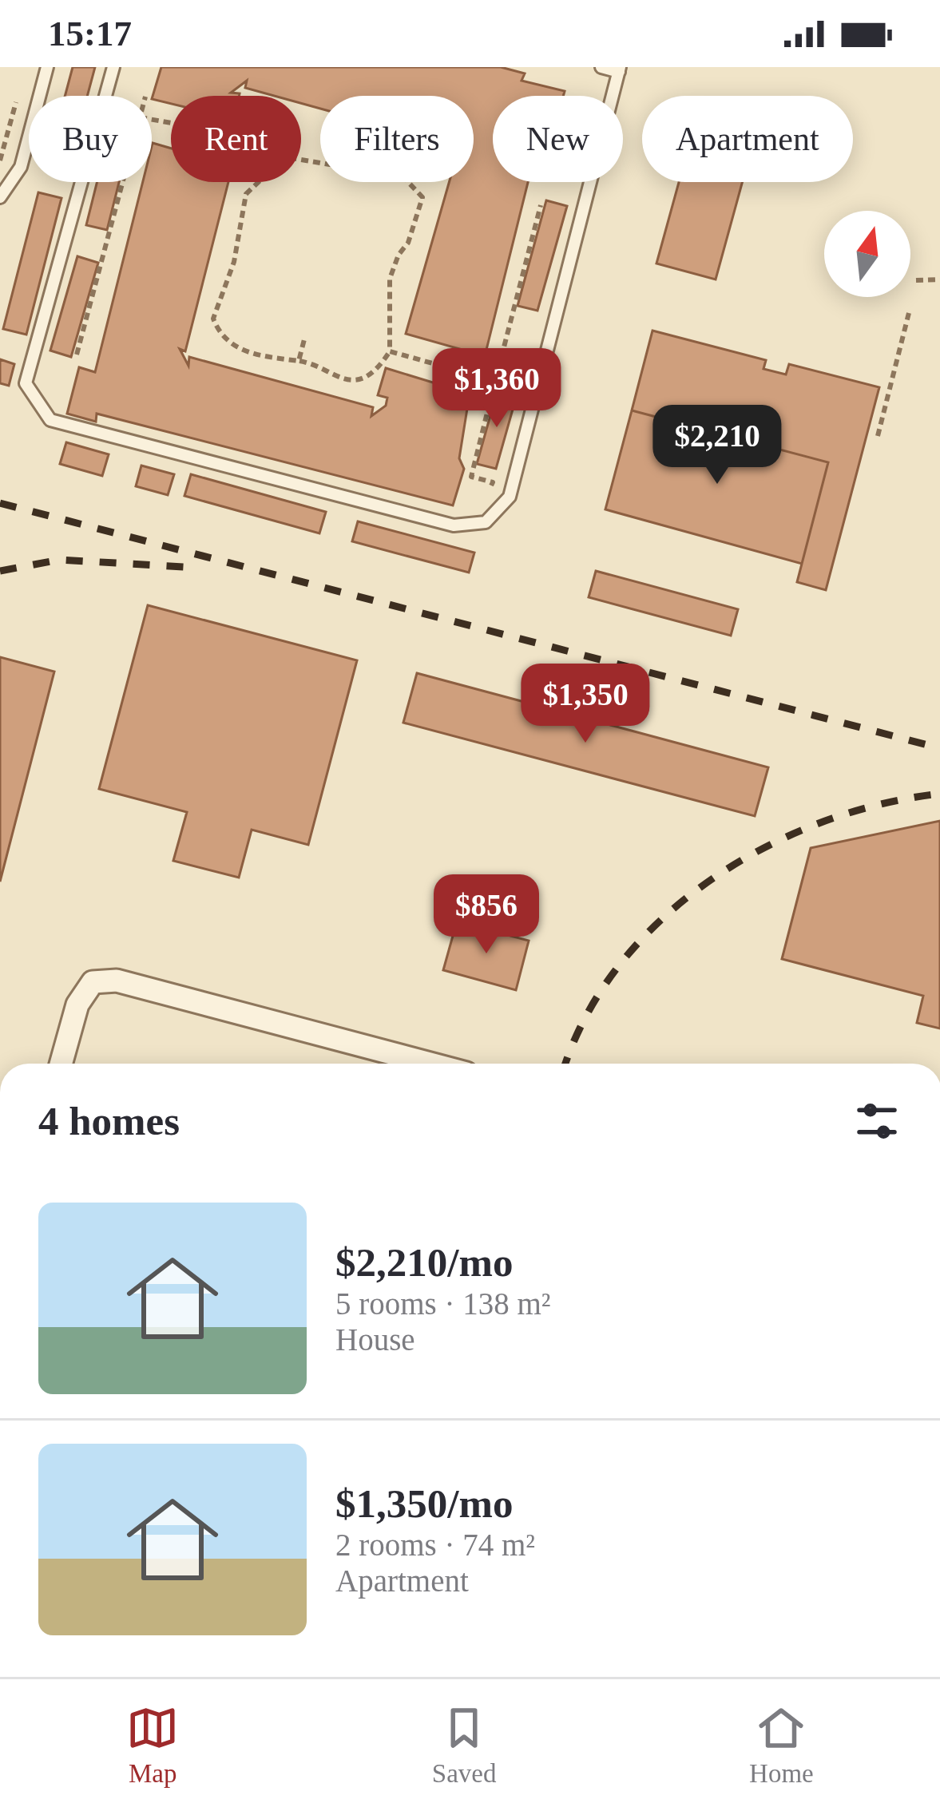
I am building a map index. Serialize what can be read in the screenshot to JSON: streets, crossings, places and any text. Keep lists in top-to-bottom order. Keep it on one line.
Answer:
{"north":"top","page":{"status":"15:17","chip":["Buy","Rent","Filters","New","Apartment"],"price":["$1,360","$2,210","$1,350","$856"],"heading":"4 homes","list":[{"name":"$2,210/mo","note":"5 rooms · 138 m² · House"},{"name":"$1,350/mo","note":"2 rooms · 74 m² · Apartment"}],"tabs":["Map","Saved","Home"]}}
